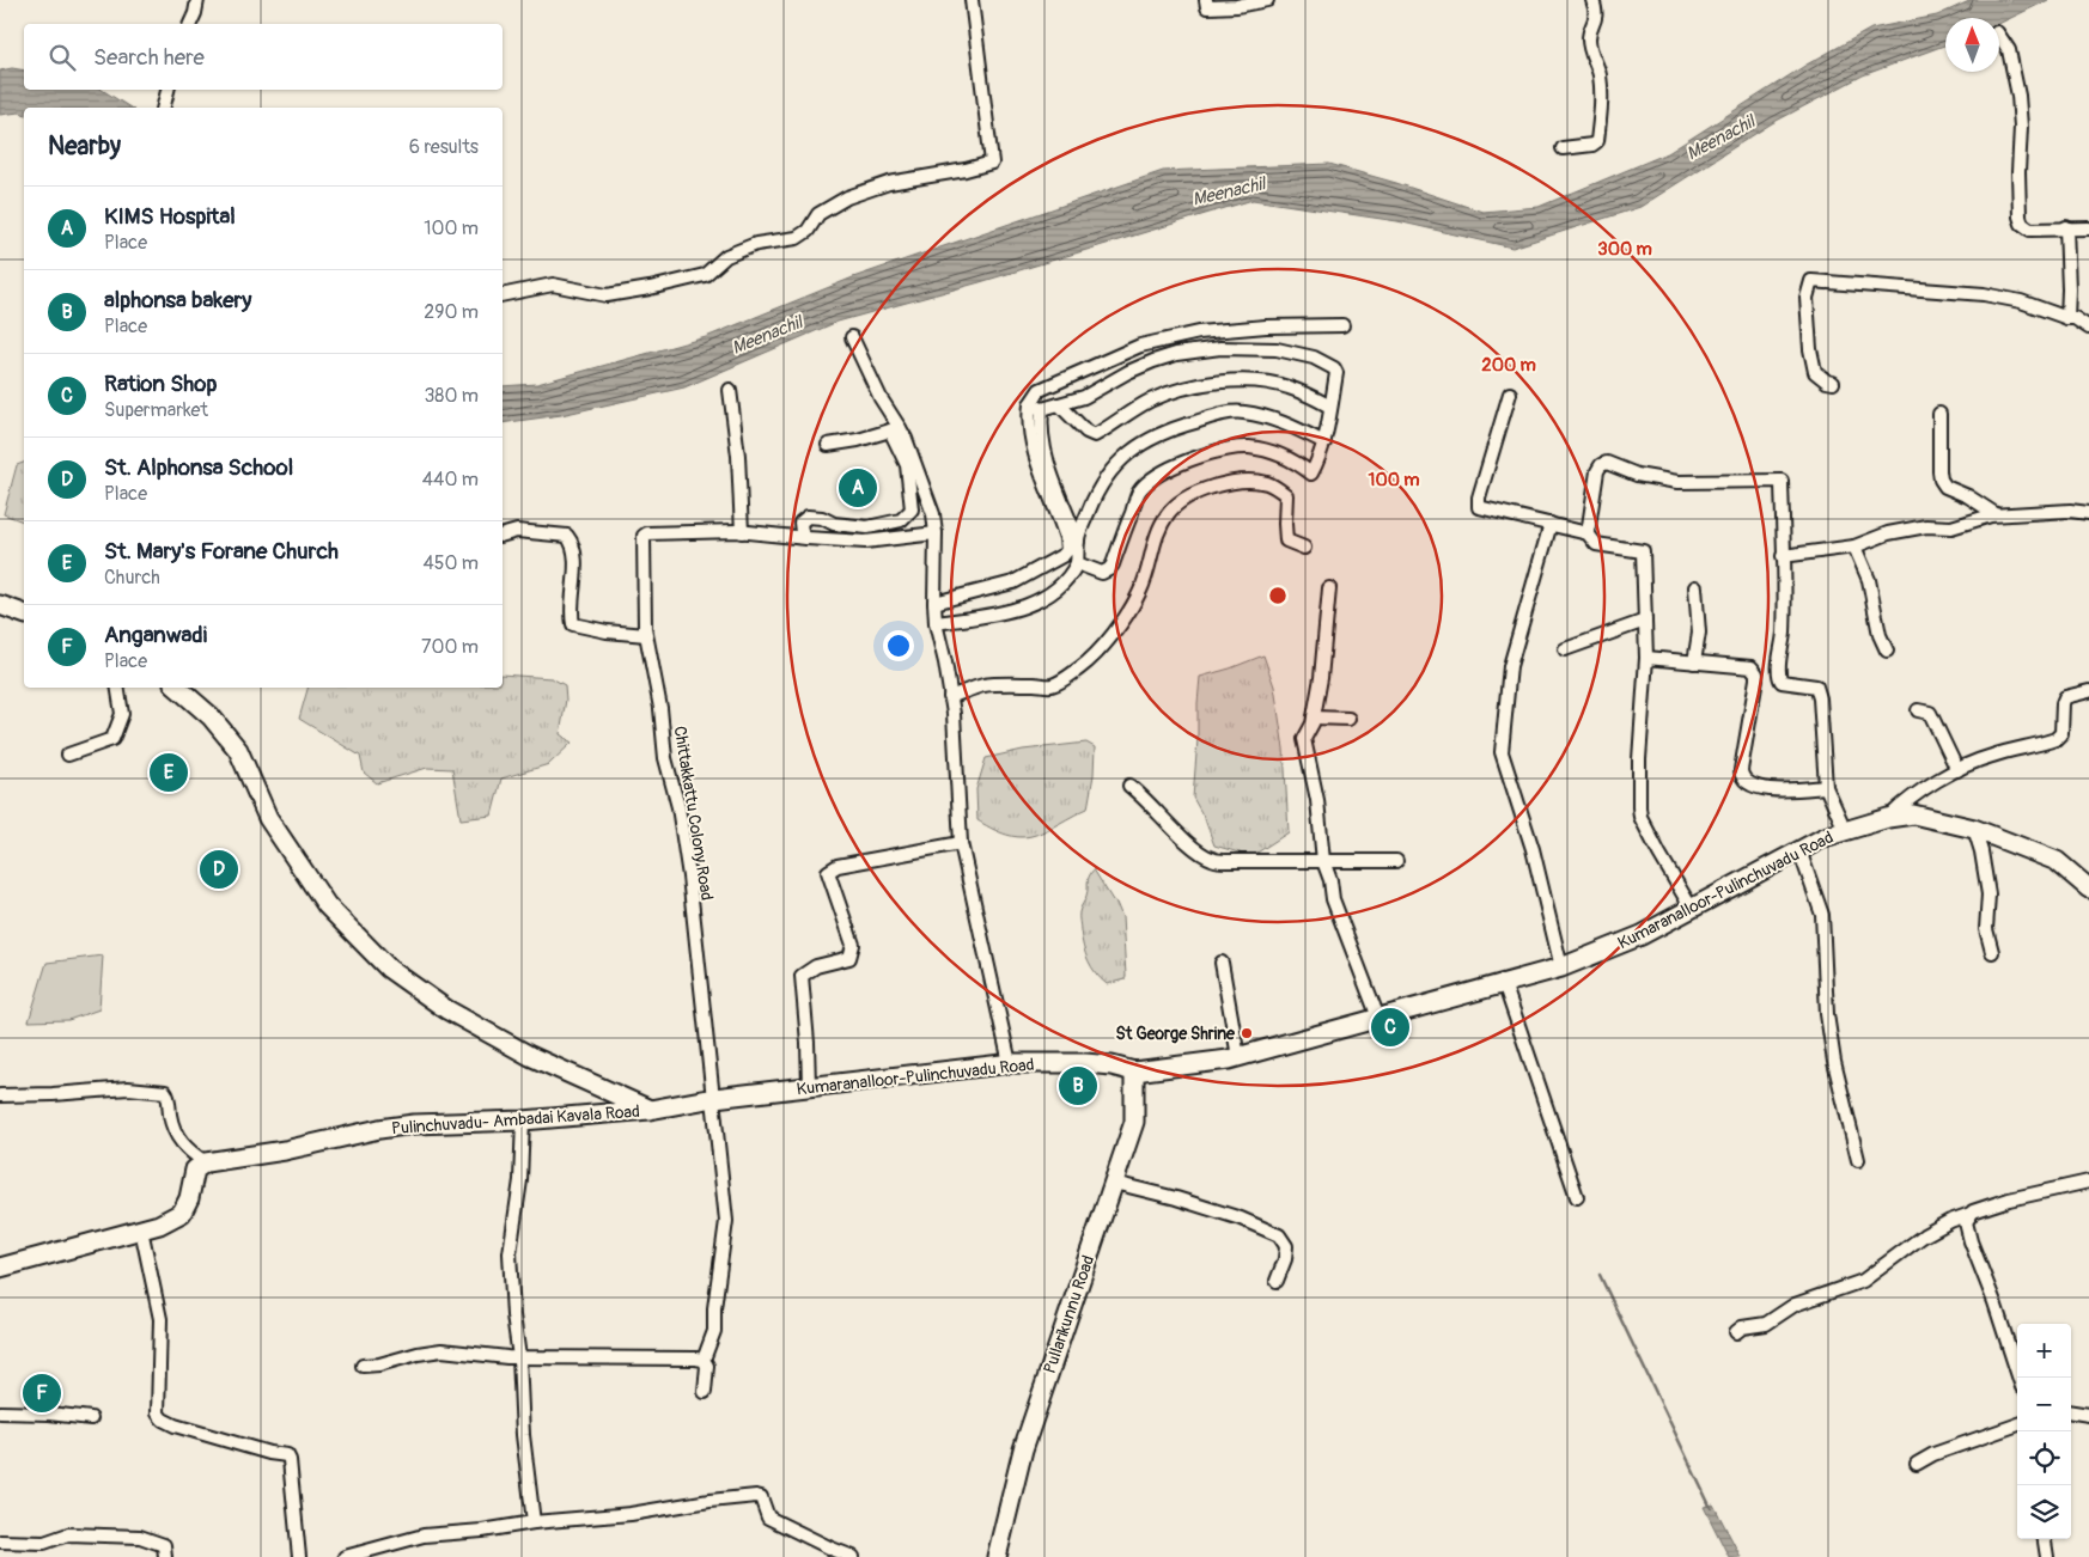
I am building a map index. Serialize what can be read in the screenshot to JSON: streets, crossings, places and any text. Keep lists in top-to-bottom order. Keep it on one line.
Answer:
{"streets":{"main road":["Kumaranalloor-Pulinchuvadu Road","Pulinchuvadu- Ambadai Kavala Road","Pullarikunnu Road"],"street":["Chittakkattu Colony Road"]},"crossings":[["Chittakkattu Colony Road","Kumaranalloor-Pulinchuvadu Road"],["Kumaranalloor-Pulinchuvadu Road","Pulinchuvadu- Ambadai Kavala Road"],["Kumaranalloor-Pulinchuvadu Road","Pullarikunnu Road"]],"water":["Meenachil"],"places":["St George Shrine"],"north":"top","page":{"search":"Search here","heading":["Nearby","6 results"],"list":[{"mark":"A","name":"KIMS Hospital","note":"Place","value":"100 m"},{"mark":"B","name":"alphonsa bakery","note":"Place","value":"290 m"},{"mark":"C","name":"Ration Shop","note":"Supermarket","value":"380 m"},{"mark":"D","name":"St. Alphonsa School","note":"Place","value":"440 m"},{"mark":"E","name":"St. Mary's Forane Church","note":"Church","value":"450 m"},{"mark":"F","name":"Anganwadi","note":"Place","value":"700 m"}],"pins":["A","E","D","C","B","F"],"map_buttons":["+","−"]},"rings":["300 m","200 m","100 m"]}
